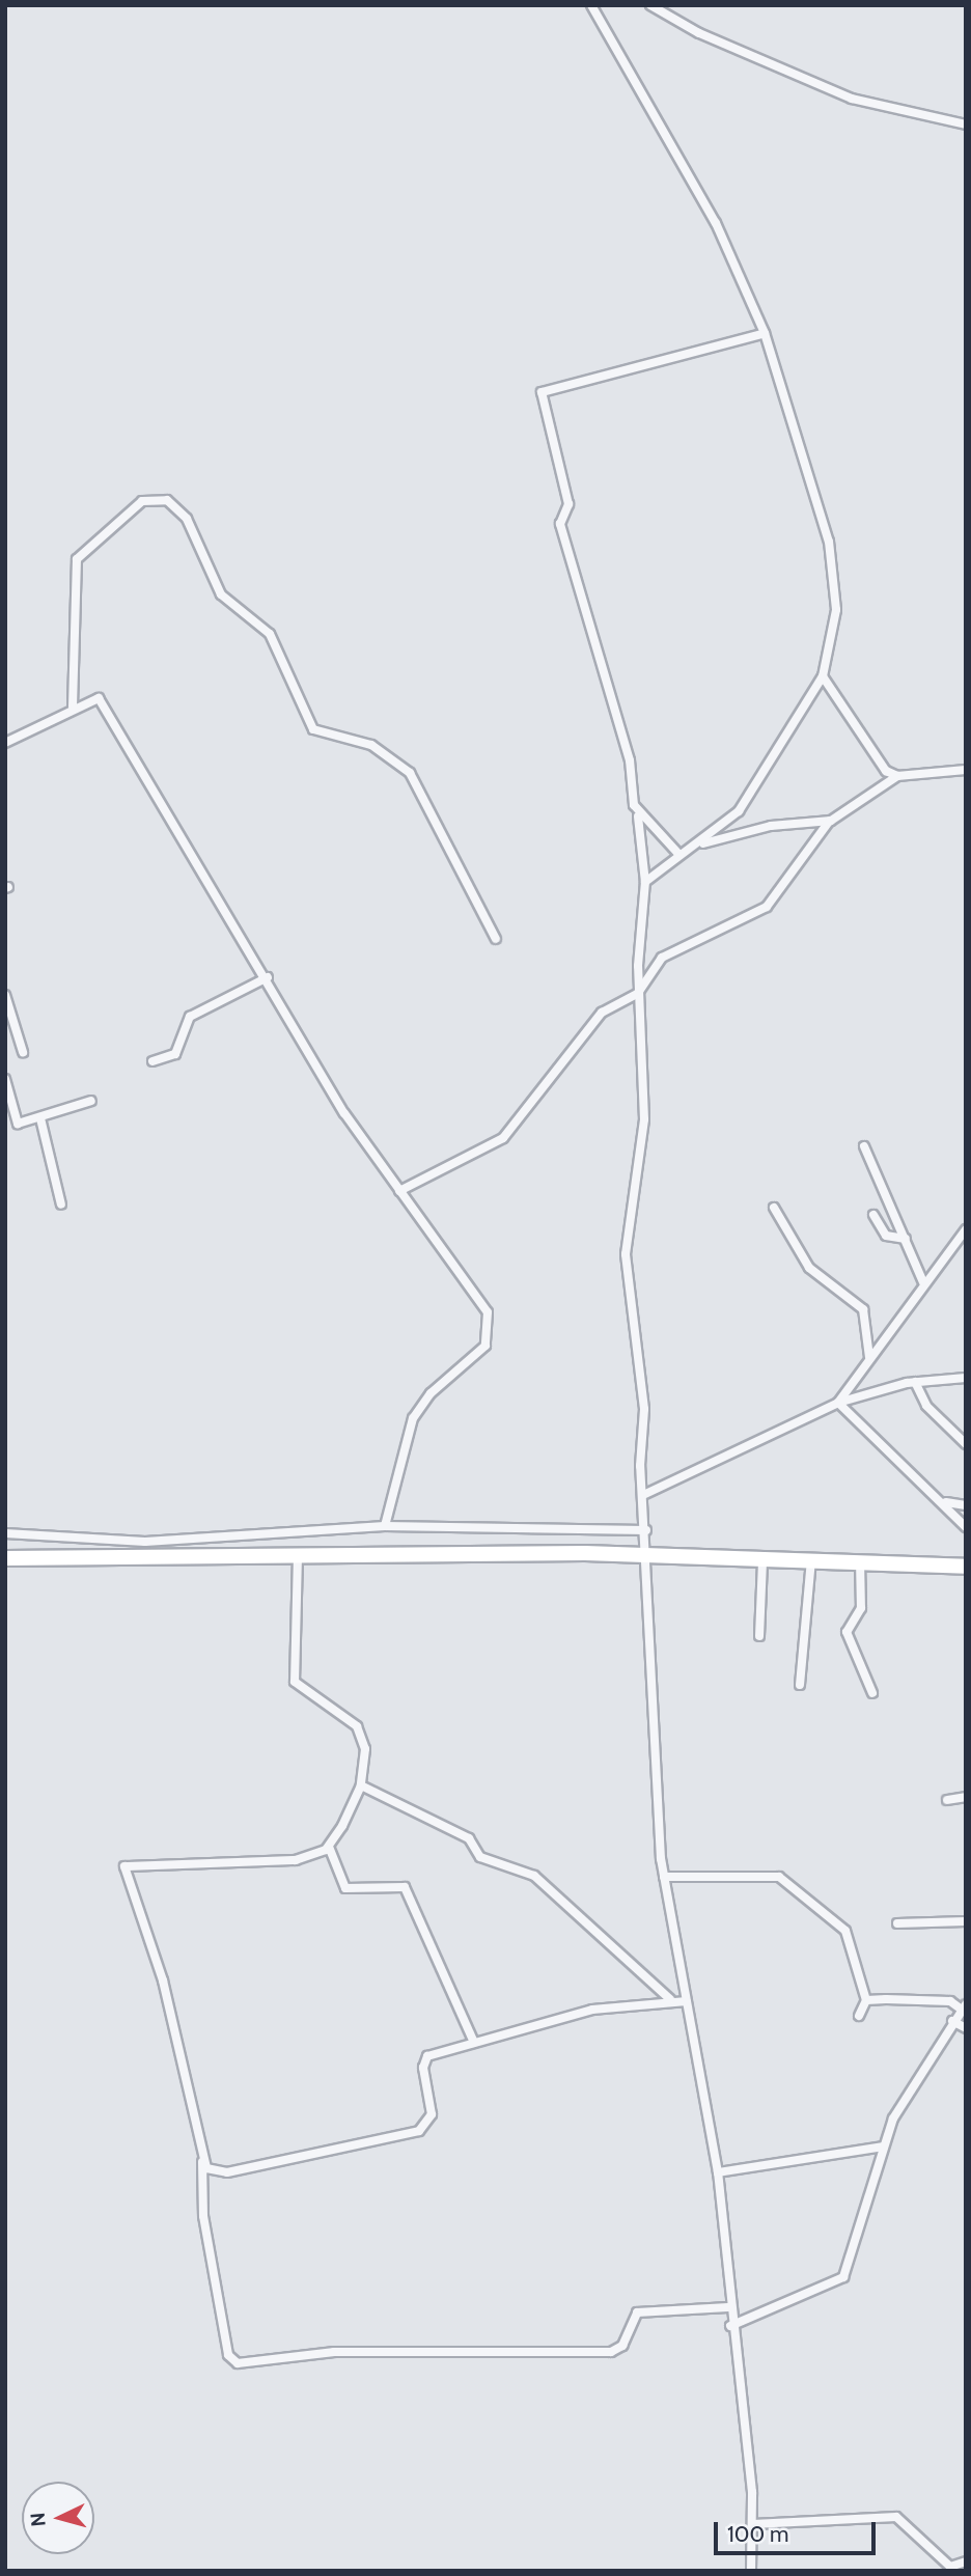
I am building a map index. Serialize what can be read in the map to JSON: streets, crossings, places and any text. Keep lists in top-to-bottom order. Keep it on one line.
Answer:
{"scale_bar":"100 m","north":"left"}
